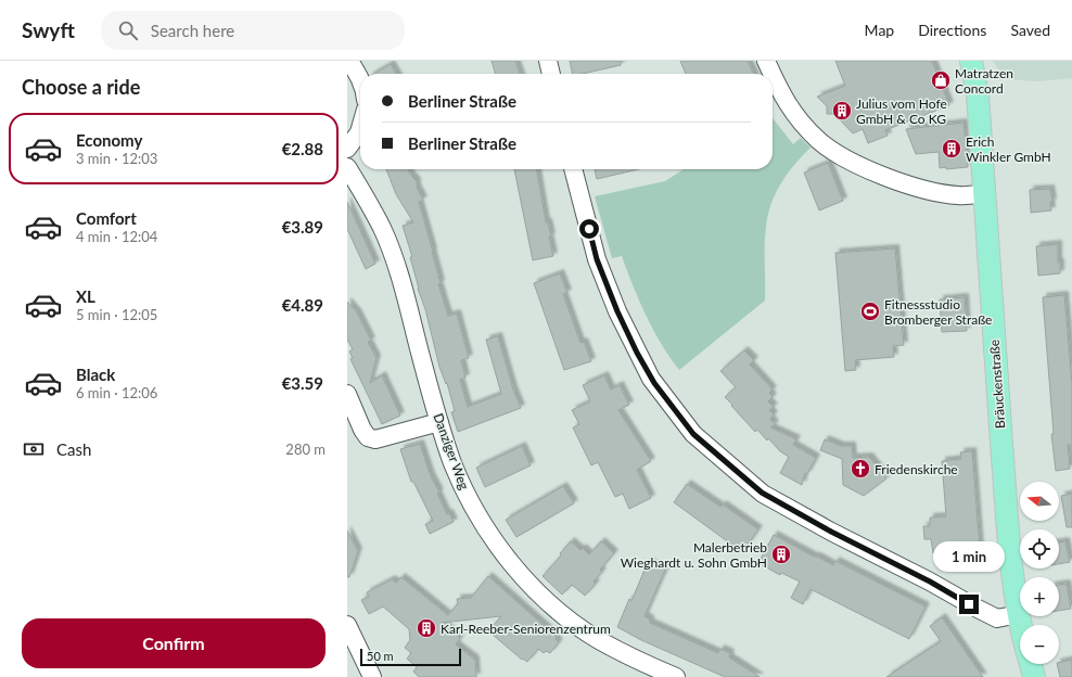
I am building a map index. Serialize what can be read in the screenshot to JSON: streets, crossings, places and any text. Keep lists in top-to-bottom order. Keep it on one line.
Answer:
{"streets":{"main road":["Bräuckenstraße"],"street":["Danziger Weg"]},"places":{"shop":["Matratzen Concord"],"building":["Julius vom Hofe GmbH & Co KG","Erich Winkler GmbH","Malerbetrieb Wieghardt u. Sohn GmbH","Karl-Reeber-Seniorenzentrum"],"sports":["Fitnessstudio Bromberger Straße"],"church":["Friedenskirche"]},"scale_bar":"50 m","north":"left","page":{"header":"Swyft","search":"Search here","nav":["Map","Directions","Saved"],"heading":"Choose a ride","banner":["Berliner Straße","Berliner Straße"],"list":[{"name":"Economy","note":"3 min · 12:03","value":"€2.88"},{"name":"Comfort","note":"4 min · 12:04","value":"€3.89"},{"name":"XL","note":"5 min · 12:05","value":"€4.89"},{"name":"Black","note":"6 min · 12:06","value":"€3.59"}],"pay":["Cash","280 m"],"map_buttons":["+","−"],"bubble":"1 min","buttons":"Confirm","scale":"50 m"}}
